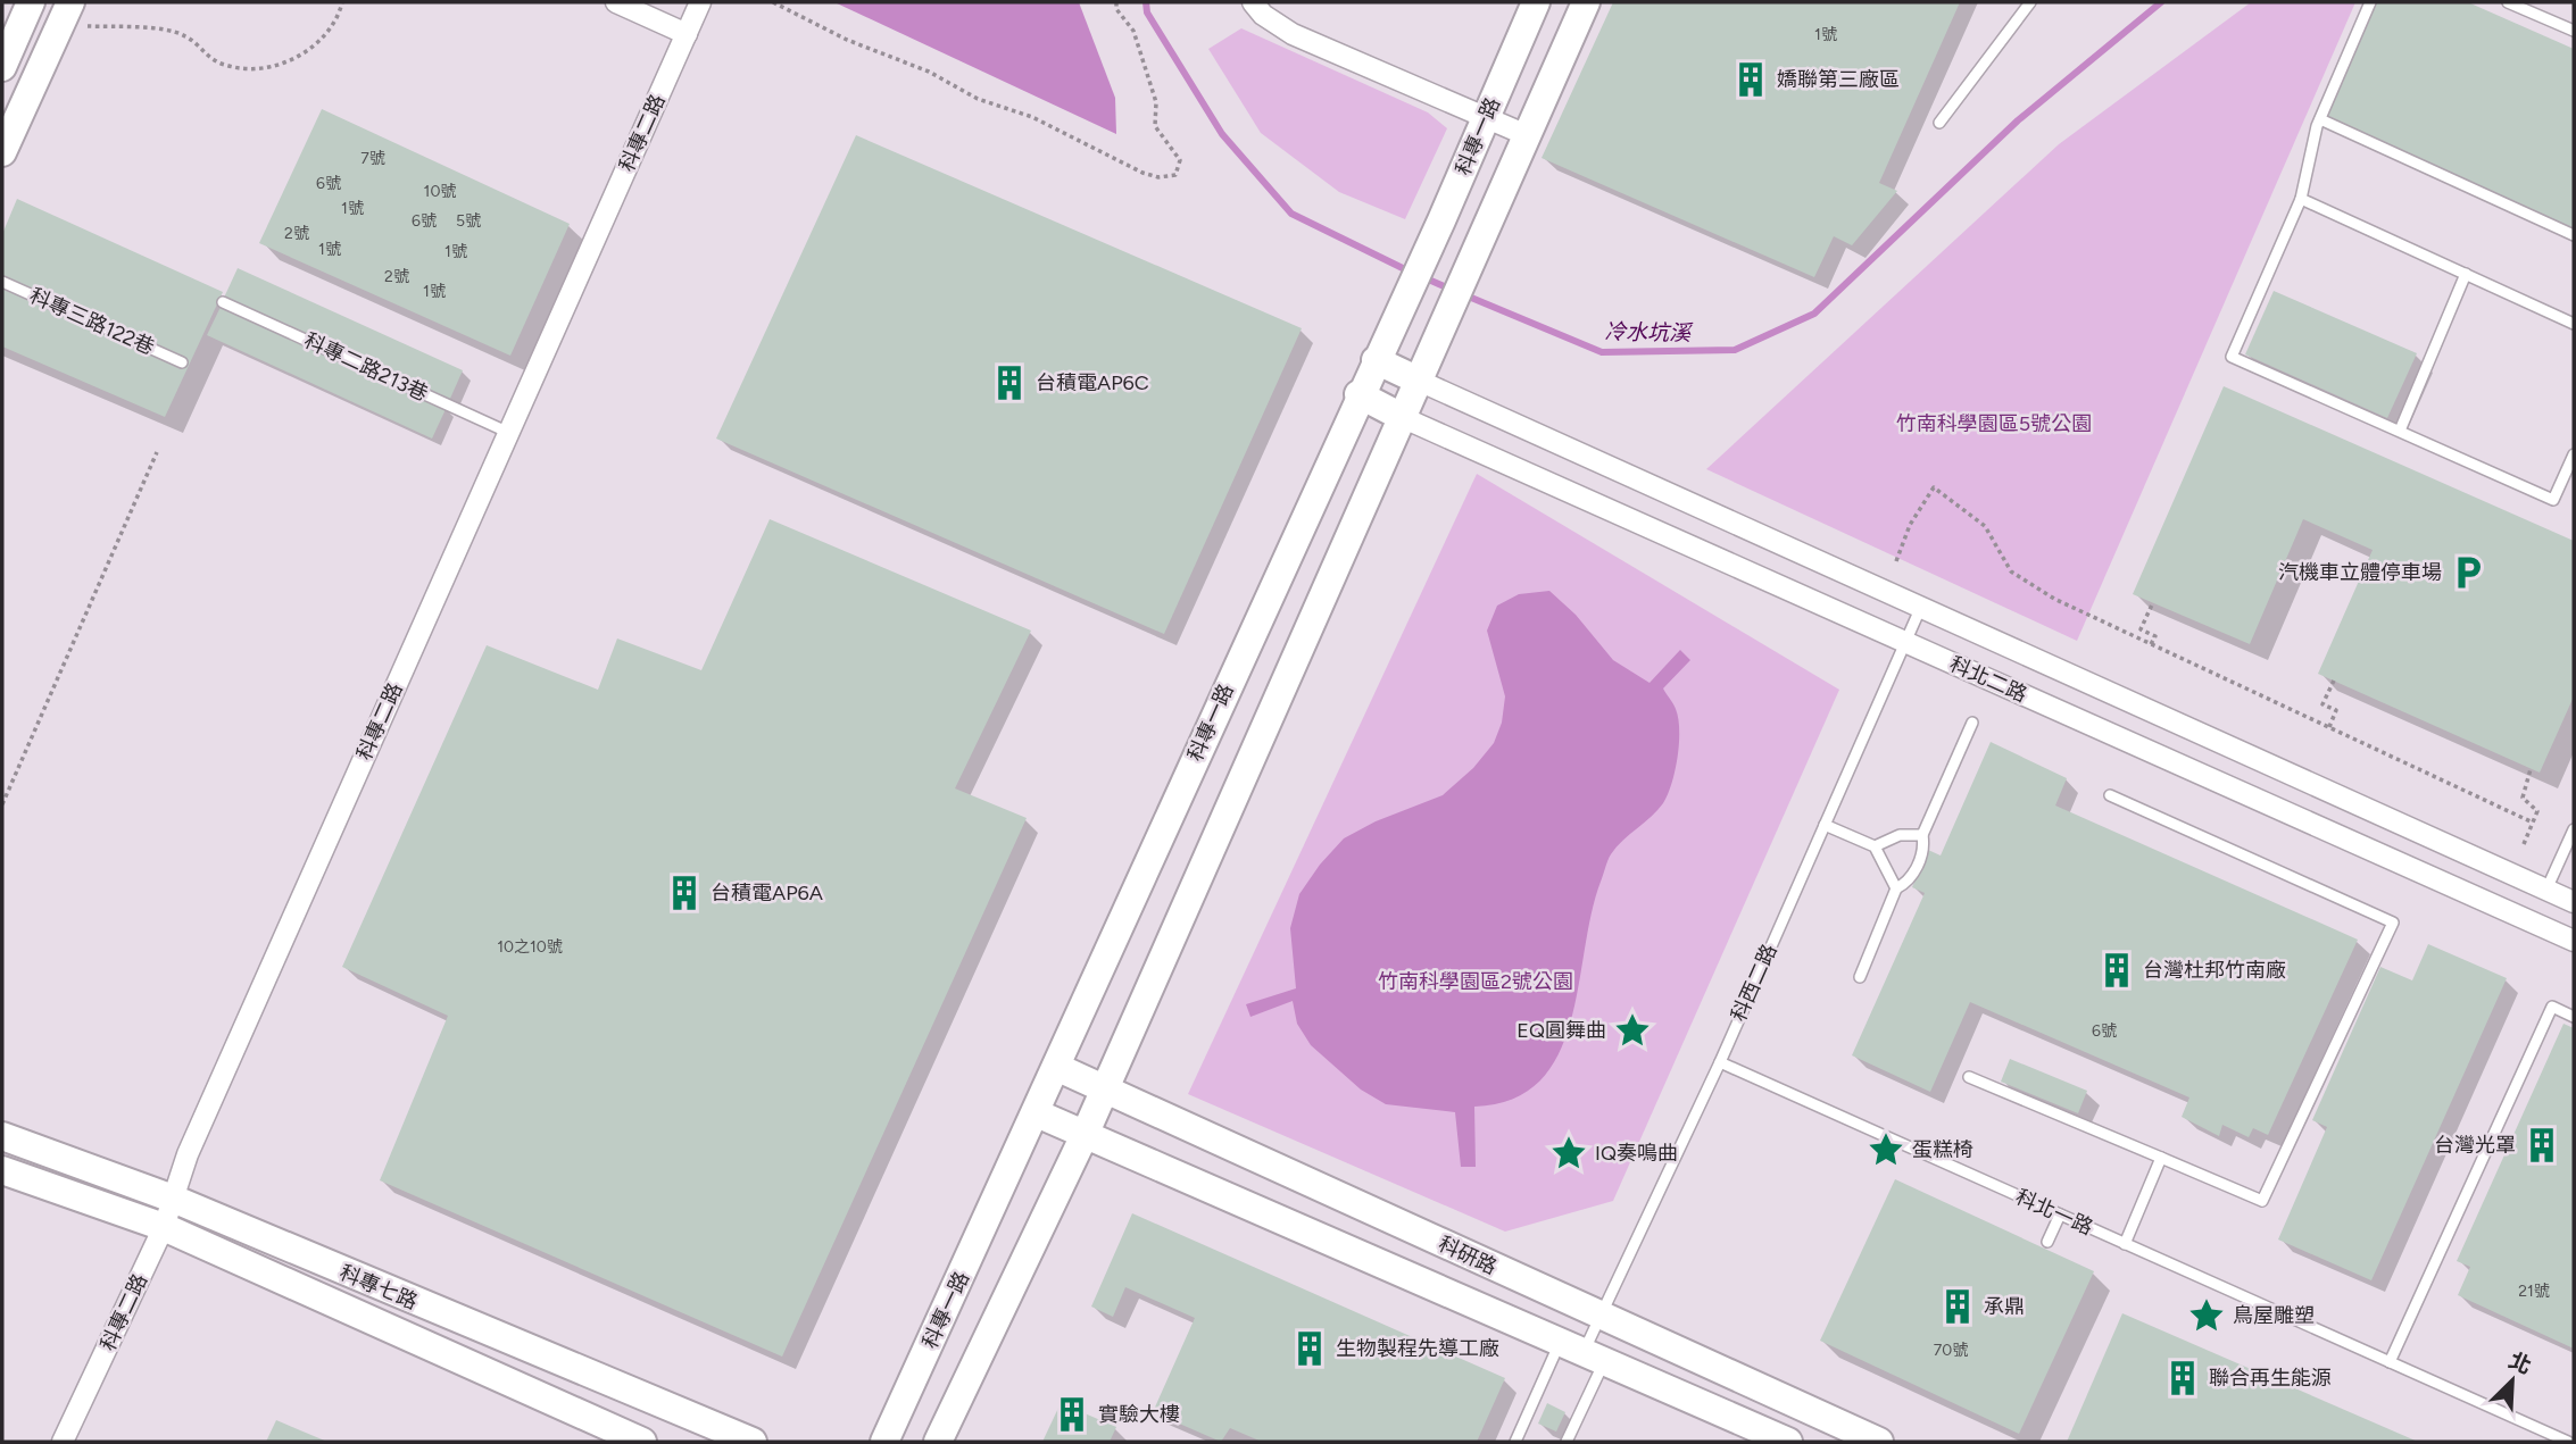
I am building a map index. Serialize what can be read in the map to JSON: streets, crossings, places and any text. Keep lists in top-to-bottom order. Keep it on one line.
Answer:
{"streets":{"street":["科專二路","科專一路","科北二路","科研路","科專七路"],"lane":["科專三路122巷","科專二路213巷","科西二路","科北一路"]},"crossings":[["科專二路","科專二路213巷"],["科專二路","科專七路"],["科專一路","科研路"],["科北二路","科西二路"],["科西二路","科北一路"],["科西二路","科研路"]],"water":["冷水坑溪"],"parks":["竹南科學園區5號公園","竹南科學園區2號公園"],"places":{"building":["嬌聯第三廠區","台積電AP6C","台積電AP6A","台灣杜邦竹南廠","台灣光罩","承鼎","生物製程先導工廠","聯合再生能源","實驗大樓"],"parking":["汽機車立體停車場"],"place":["EQ圓舞曲","蛋糕椅","IQ奏鳴曲","鳥屋雕塑"]},"house_numbers":["1號","7號","6號","10號","1號","6號","5號","2號","1號","1號","2號","1號","10之10號","6號","21號","70號"],"north":"top right"}
